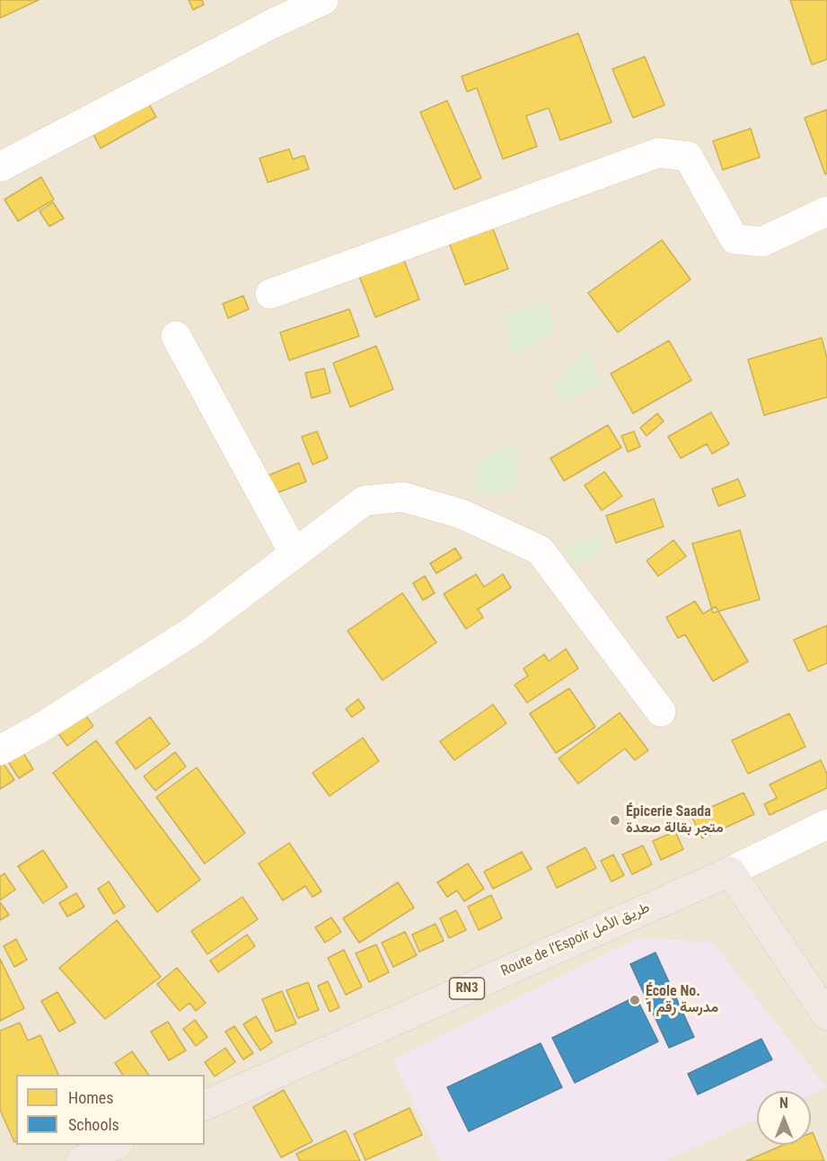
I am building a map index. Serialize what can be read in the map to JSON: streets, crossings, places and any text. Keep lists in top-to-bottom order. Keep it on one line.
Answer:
{"streets":{"highway":["Route de l’Espoir طريق الأمل","RN3"]},"places":["Épicerie Saada متجر بقالة صعدة","École No. 1 مدرسة رقم"],"legend":["Homes","Schools"],"north":"top"}
